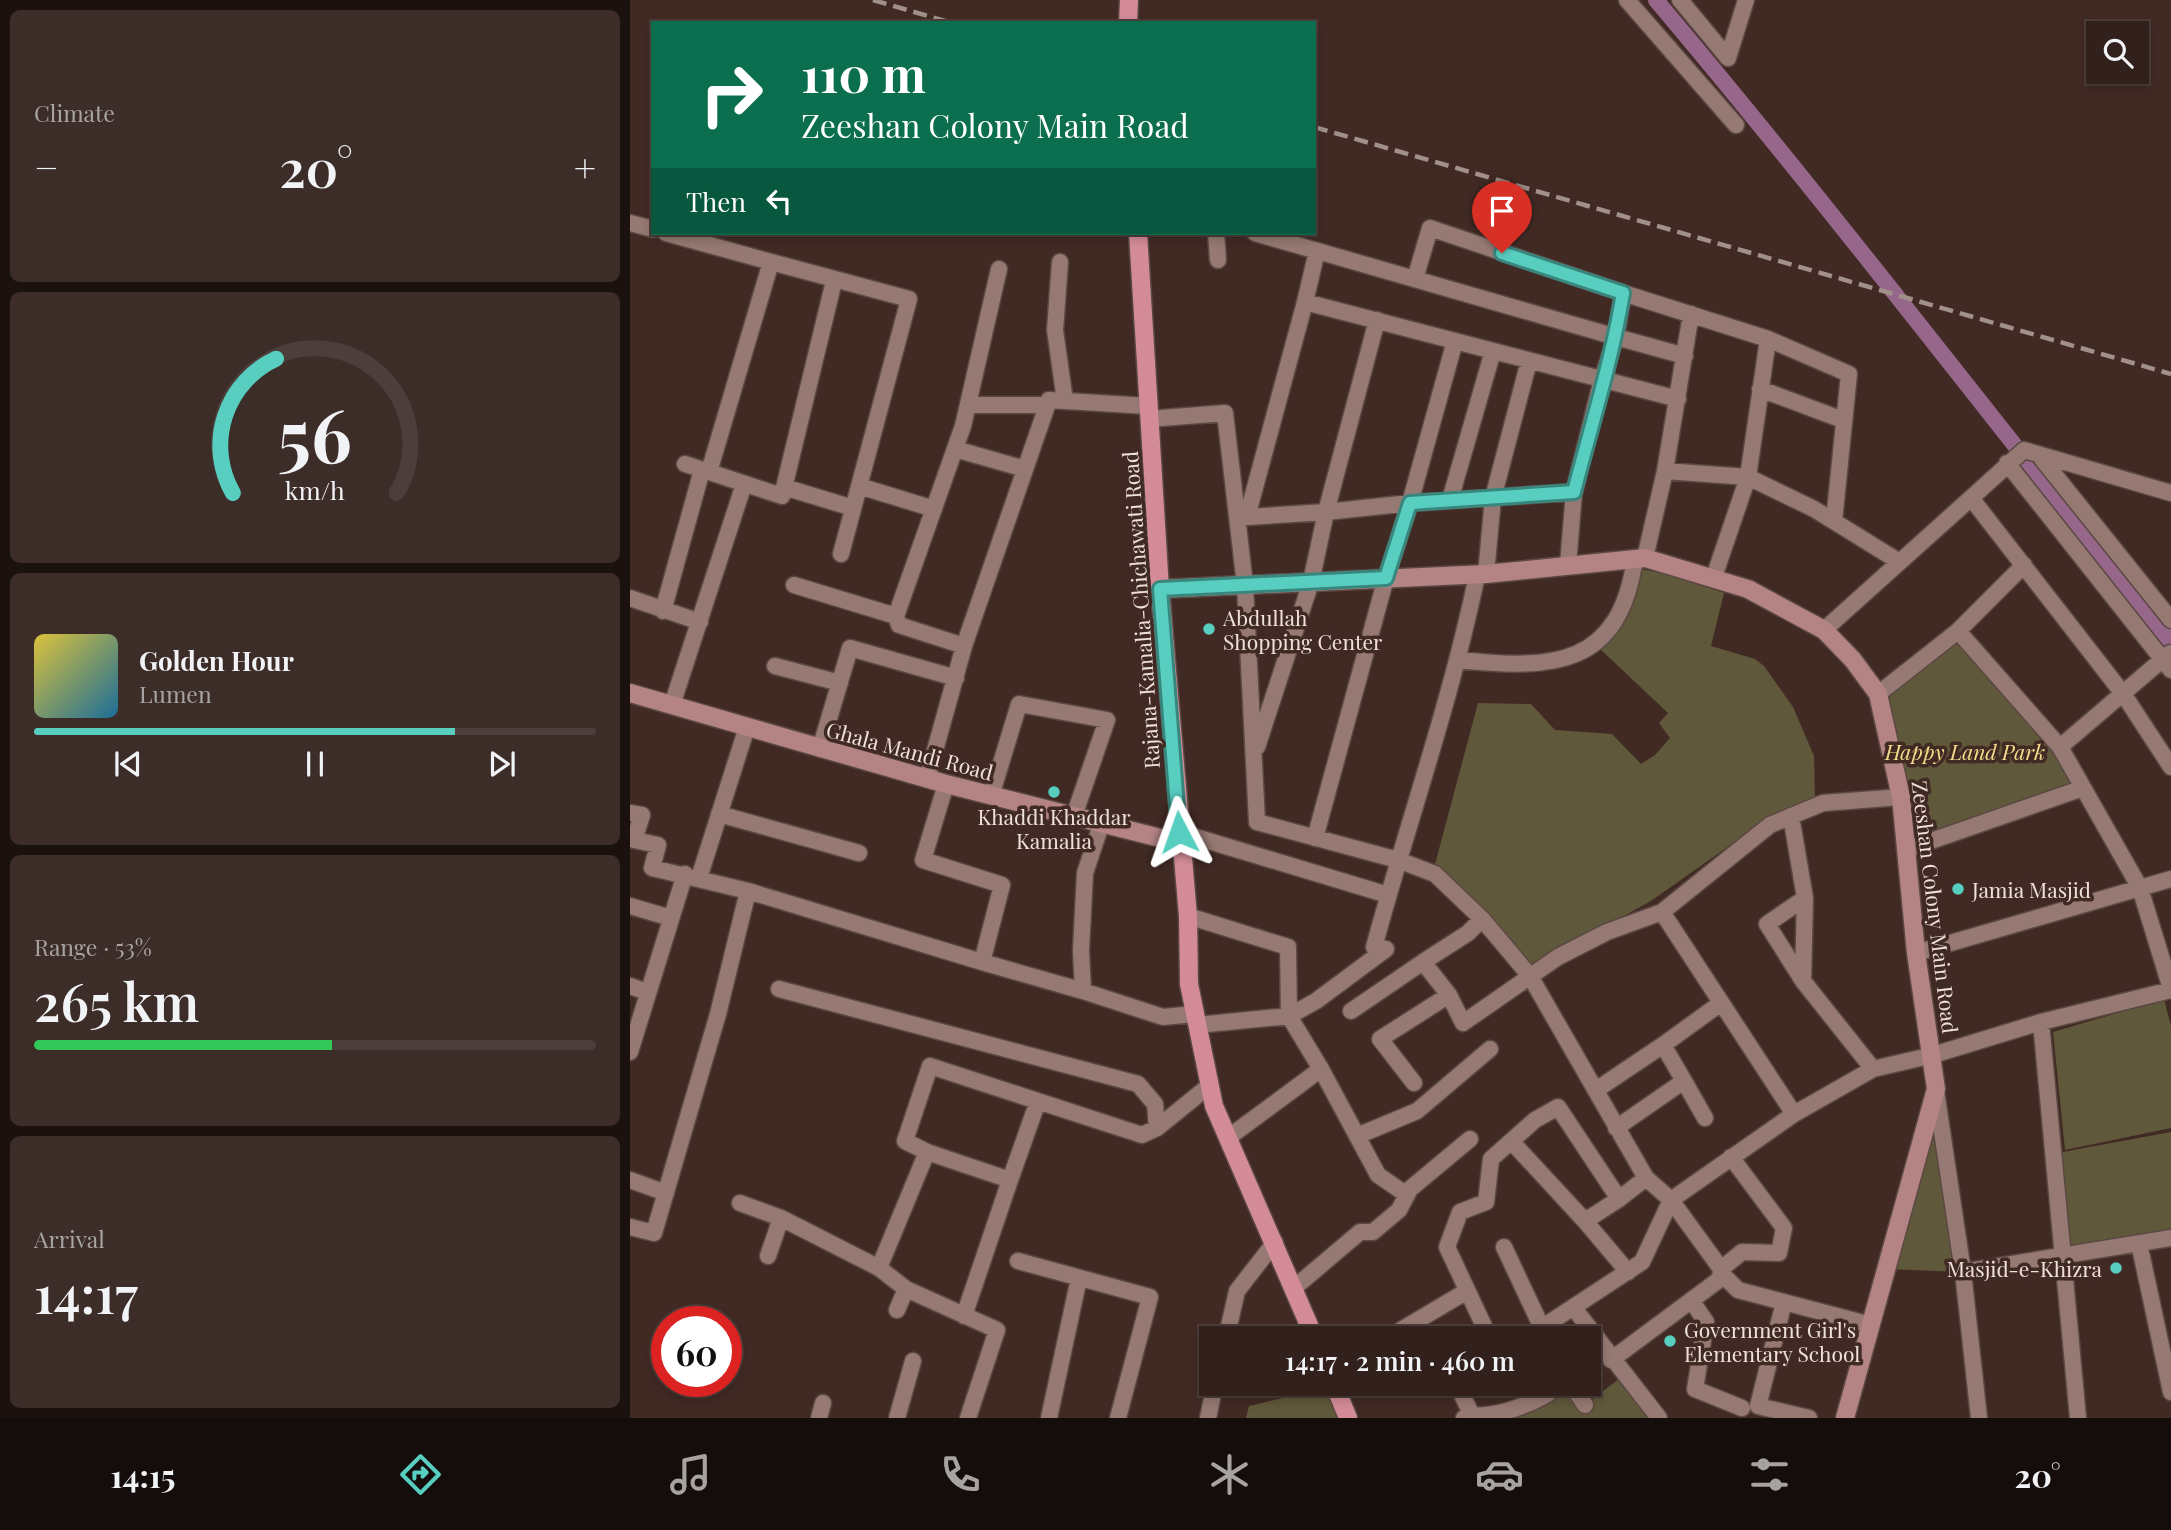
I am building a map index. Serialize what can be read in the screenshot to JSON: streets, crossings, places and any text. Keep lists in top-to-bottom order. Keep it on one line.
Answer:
{"streets":{"main road":["Rajana-Kamalia-Chichawati Road"],"street":["Ghala Mandi Road","Zeeshan Colony Main Road"]},"crossings":[["Rajana-Kamalia-Chichawati Road","Ghala Mandi Road"],["Rajana-Kamalia-Chichawati Road","Zeeshan Colony Main Road"]],"parks":["Happy Land Park"],"places":["Abdullah Shopping Center","Khaddi Khaddar Kamalia","Jamia Masjid","Masjid-e-Khizra","Government Girl's Elementary School"],"page":{"tile":["Climate",["Range · 53%","265 km"],["Arrival","14:17"]],"turn":["110 m","Zeeshan Colony Main Road"],"heat":["−","20°","+"],"then":"Then","song":["Golden Hour","Lumen"],"limit":"60","trip":"14:17 · 2 min · 460 m","tabs":["14:15","20°"],"gauge":["56","km/h"]}}
